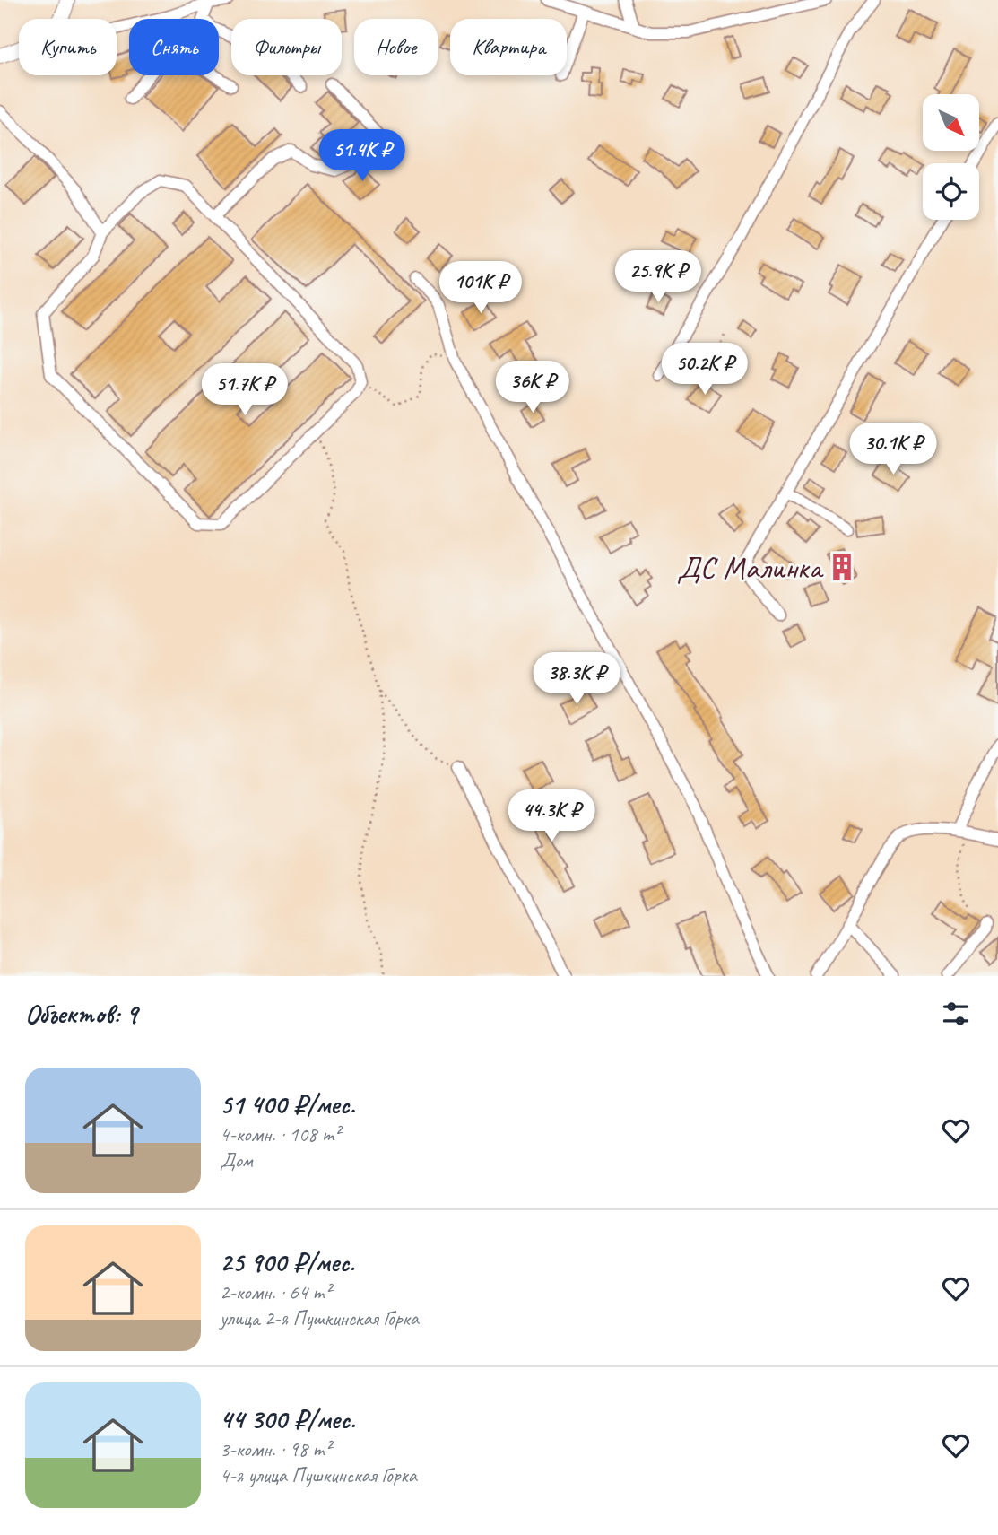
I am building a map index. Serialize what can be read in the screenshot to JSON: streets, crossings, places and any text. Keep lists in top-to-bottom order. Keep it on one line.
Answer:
{"places":{"building":["ДС Малинка"]},"north":"bottom right","page":{"chip":["Купить","Снять","Фильтры","Новое","Квартира"],"price":["51.4K ₽","25.9K ₽","101K ₽","50.2K ₽","36K ₽","51.7K ₽","30.1K ₽","38.3K ₽","44.3K ₽"],"heading":"Объектов: 9","list":[{"name":"51 400 ₽/мес.","note":"4-комн. · 108 m² · Дом"},{"name":"25 900 ₽/мес.","note":"2-комн. · 64 m² · улица 2-я Пушкинская Горка"},{"name":"44 300 ₽/мес.","note":"3-комн. · 98 m² · 4-я улица Пушкинская Горка"}]}}
